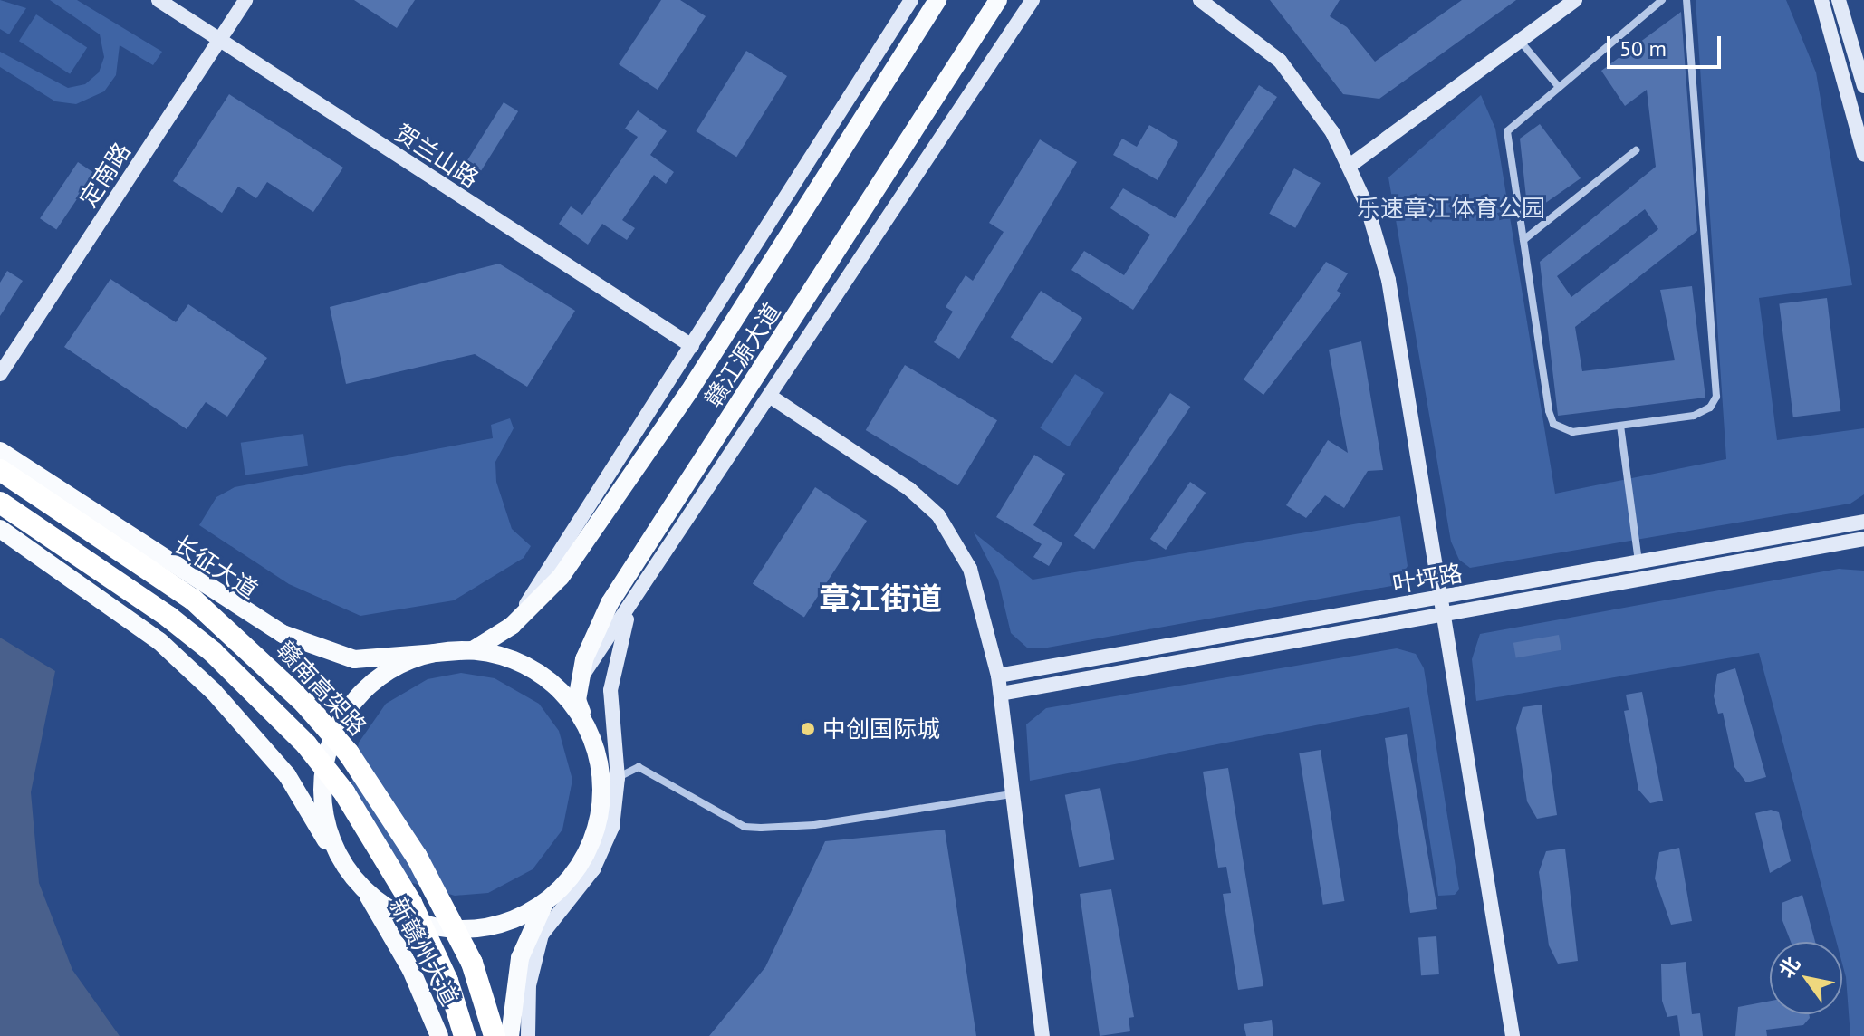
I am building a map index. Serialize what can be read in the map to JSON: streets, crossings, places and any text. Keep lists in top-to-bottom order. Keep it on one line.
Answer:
{"streets":{"highway":["赣南高架路"],"main road":["赣江源大道","长征大道","新赣州大道"],"street":["贺兰山路","定南路","叶坪路"]},"crossings":[["贺兰山路","定南路"],["赣江源大道","长征大道"]],"districts":["章江街道"],"parks":["乐速章江体育公园"],"places":["中创国际城"],"scale_bar":"50 m","north":"top left"}
